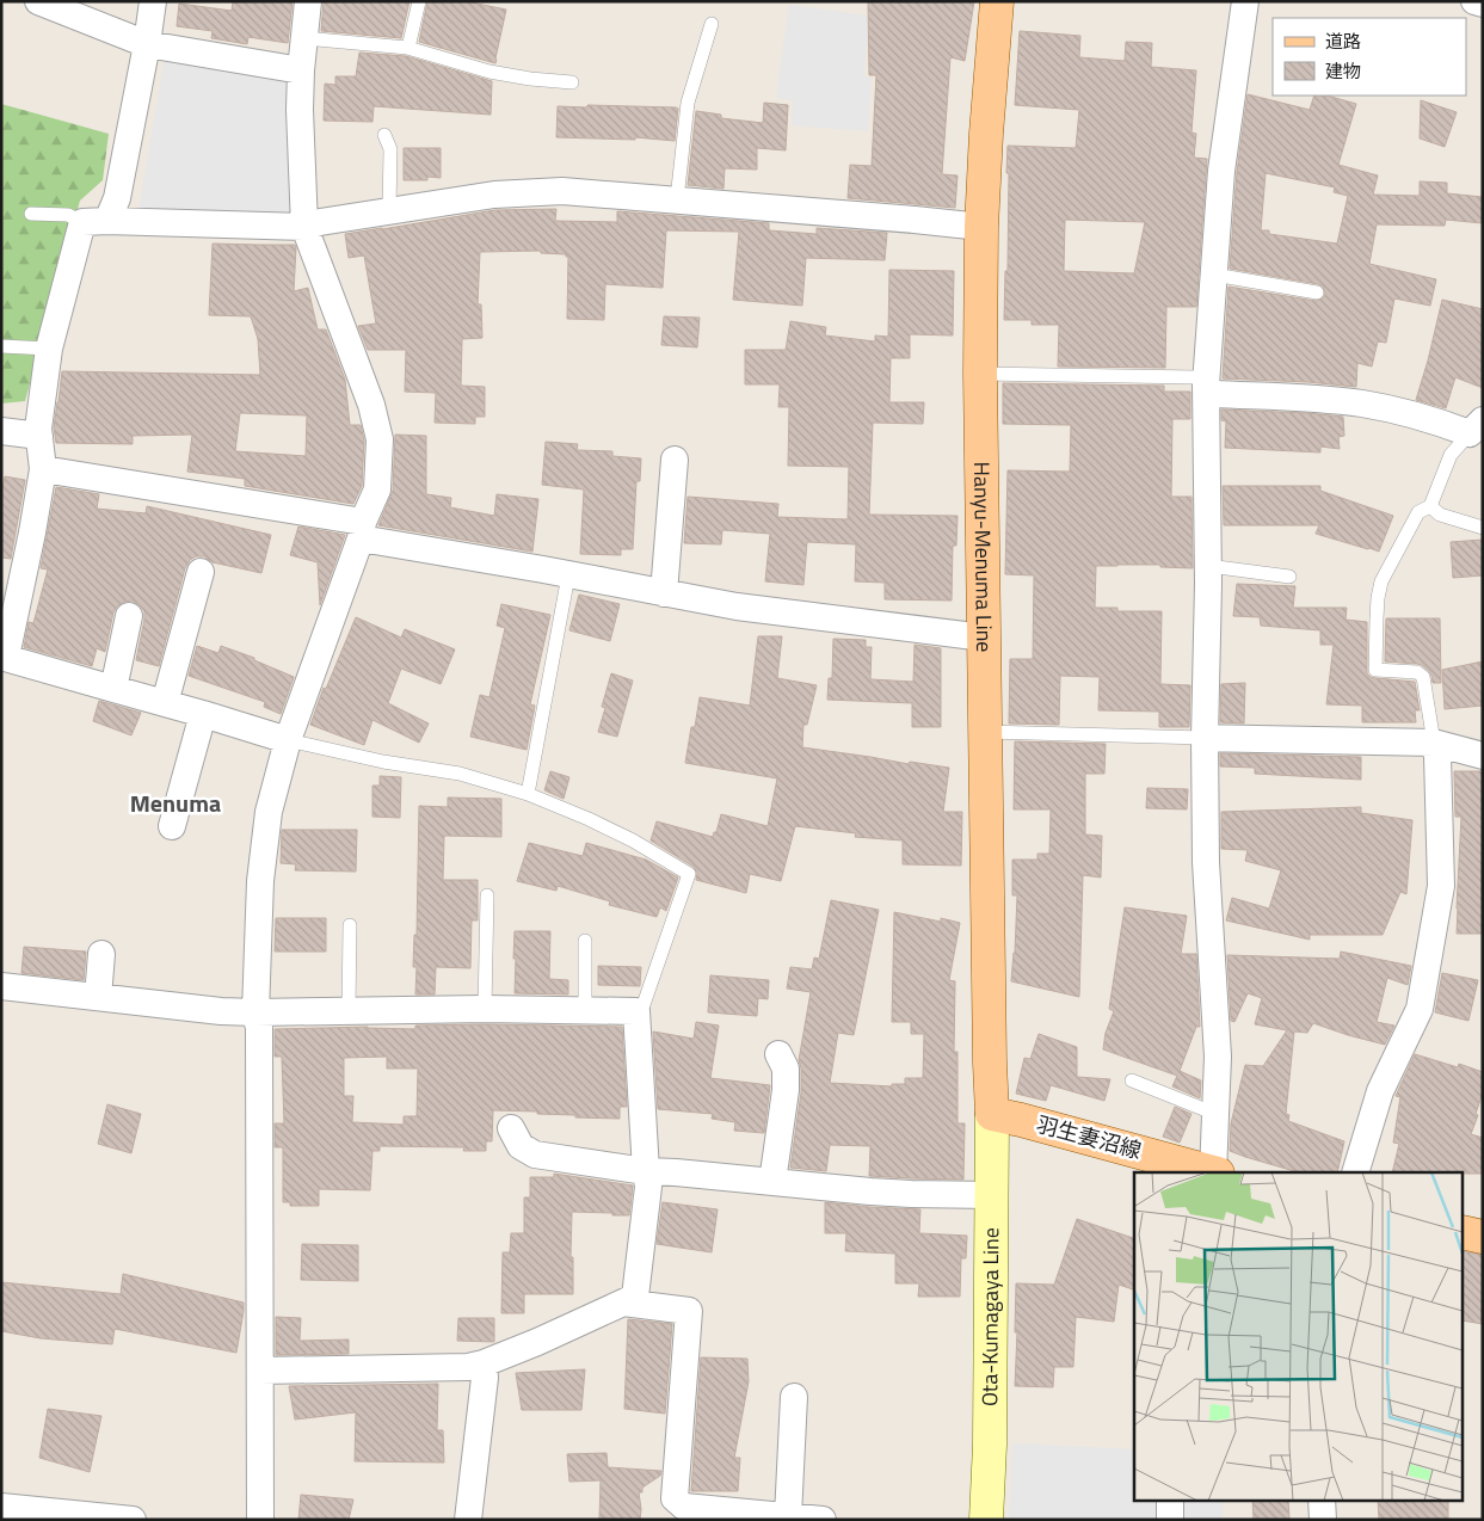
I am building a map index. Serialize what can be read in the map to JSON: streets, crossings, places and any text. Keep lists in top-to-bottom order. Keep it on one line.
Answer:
{"streets":{"main road":["Hanyu-Menuma Line","羽生妻沼線","Ota-Kumagaya Line"]},"crossings":[["Hanyu-Menuma Line","羽生妻沼線"],["Hanyu-Menuma Line","Ota-Kumagaya Line"],["羽生妻沼線","Ota-Kumagaya Line"]],"districts":["Menuma"],"legend":["道路","建物"]}
